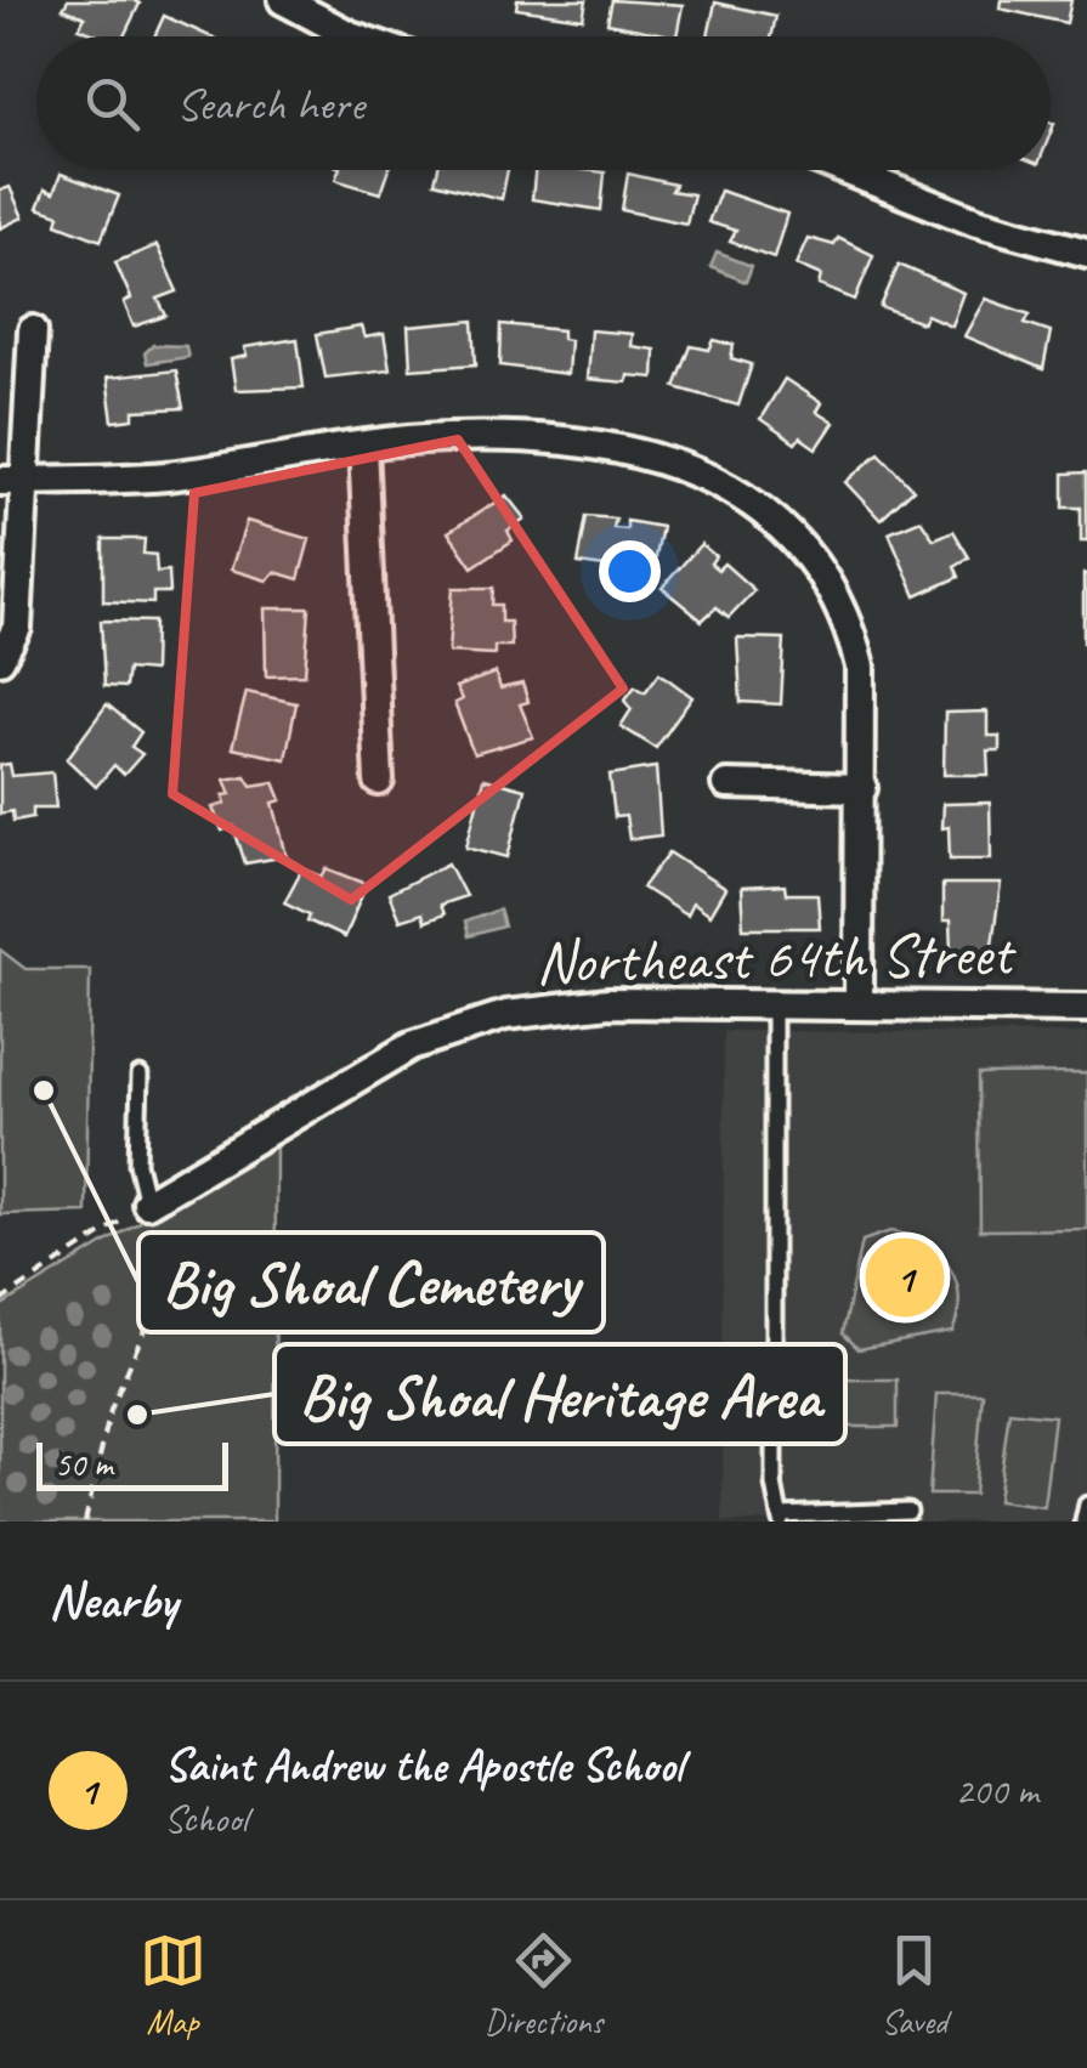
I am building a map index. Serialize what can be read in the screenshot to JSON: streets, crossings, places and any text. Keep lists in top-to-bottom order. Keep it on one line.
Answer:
{"streets":{"street":["Northeast 64th Street"]},"places":["Big Shoal Cemetery","Big Shoal Heritage Area"],"scale_bar":"50 m","page":{"search":"Search here","pins":"1","scale":"50 m","heading":"Nearby","list":[{"mark":"1","name":"Saint Andrew the Apostle School","note":"School","value":"200 m"}],"nav":["Map","Directions","Saved"]}}
